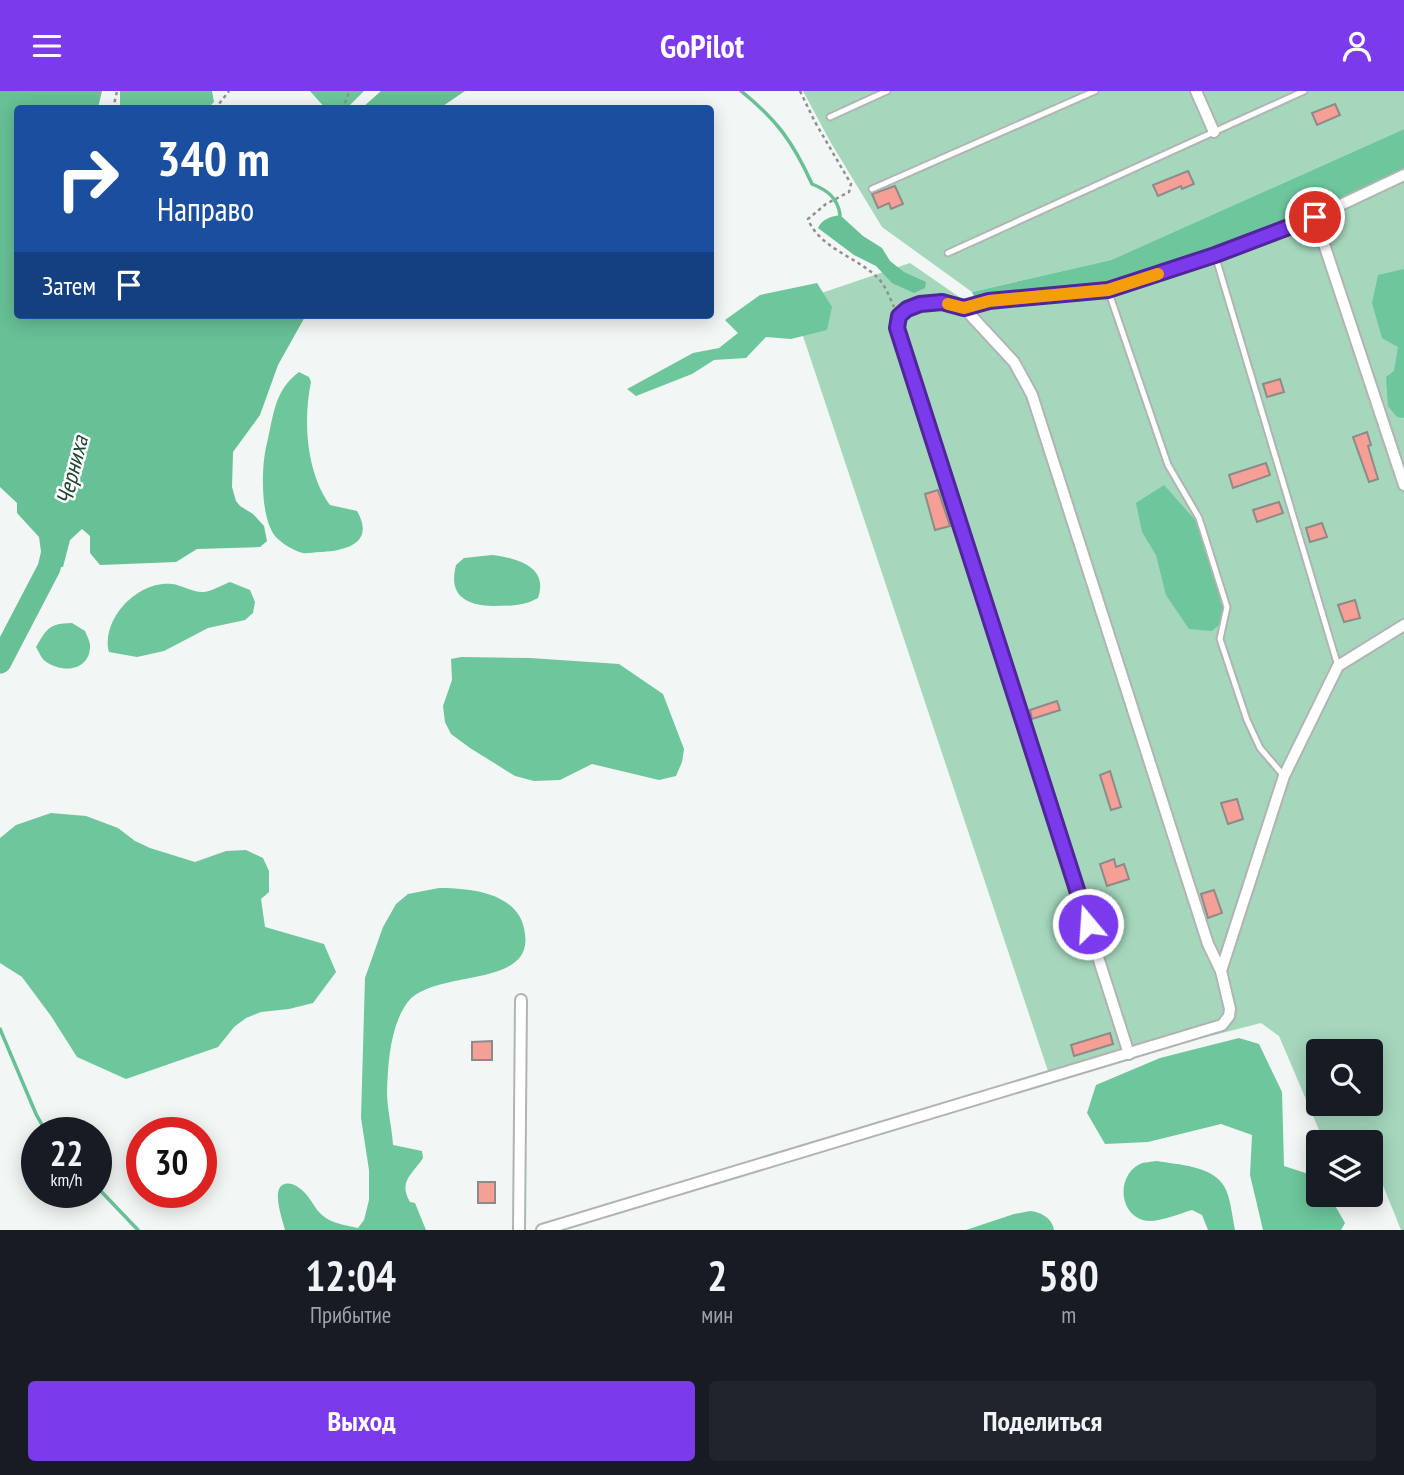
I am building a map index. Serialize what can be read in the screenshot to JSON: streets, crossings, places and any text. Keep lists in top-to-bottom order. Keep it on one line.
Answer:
{"water":["Черниха"],"page":{"header":"GoPilot","turn":["340 m","Направо"],"then":"Затем","speed":"22 km/h","limit":"30","eta":["12:04","Прибытие","2","мин","580","m"],"buttons":["Выход","Поделиться"]}}
